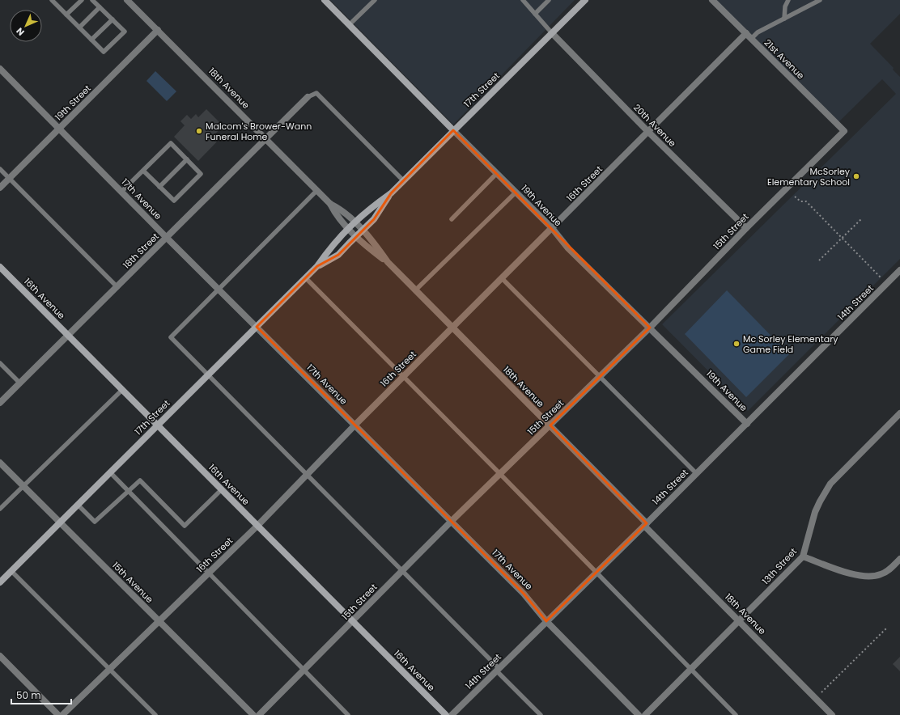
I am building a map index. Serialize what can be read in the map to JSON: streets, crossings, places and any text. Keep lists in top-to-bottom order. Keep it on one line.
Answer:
{"streets":{"main road":["17th Street","19th Avenue","16th Avenue"],"street":["21st Avenue","18th Avenue","19th Street","20th Avenue","16th Street","17th Avenue","15th Street","18th Street","14th Street","13th Street","15th Avenue"]},"crossings":[["21st Avenue","16th Street"],["21st Avenue","15th Street"],["18th Avenue","17th Street"],["18th Avenue","19th Street"],["18th Avenue","16th Street"],["18th Avenue","15th Street"],["18th Avenue","18th Street"],["18th Avenue","14th Street"],["18th Avenue","13th Street"],["17th Street","20th Avenue"],["17th Street","17th Avenue"],["17th Street","19th Avenue"],["17th Street","16th Avenue"],["17th Street","15th Avenue"],["19th Street","17th Avenue"],["20th Avenue","16th Street"],["20th Avenue","15th Street"],["16th Street","17th Avenue"],["16th Street","19th Avenue"],["16th Street","16th Avenue"],["16th Street","15th Avenue"],["17th Avenue","15th Street"],["17th Avenue","18th Street"],["17th Avenue","14th Street"],["19th Avenue","15th Street"],["19th Avenue","14th Street"],["15th Street","16th Avenue"],["18th Street","16th Avenue"]],"places":["Malcom's Brower-Wann Funeral Home","McSorley Elementary School","Mc Sorley Elementary Game Field"],"scale_bar":"50 m","north":"bottom left"}
